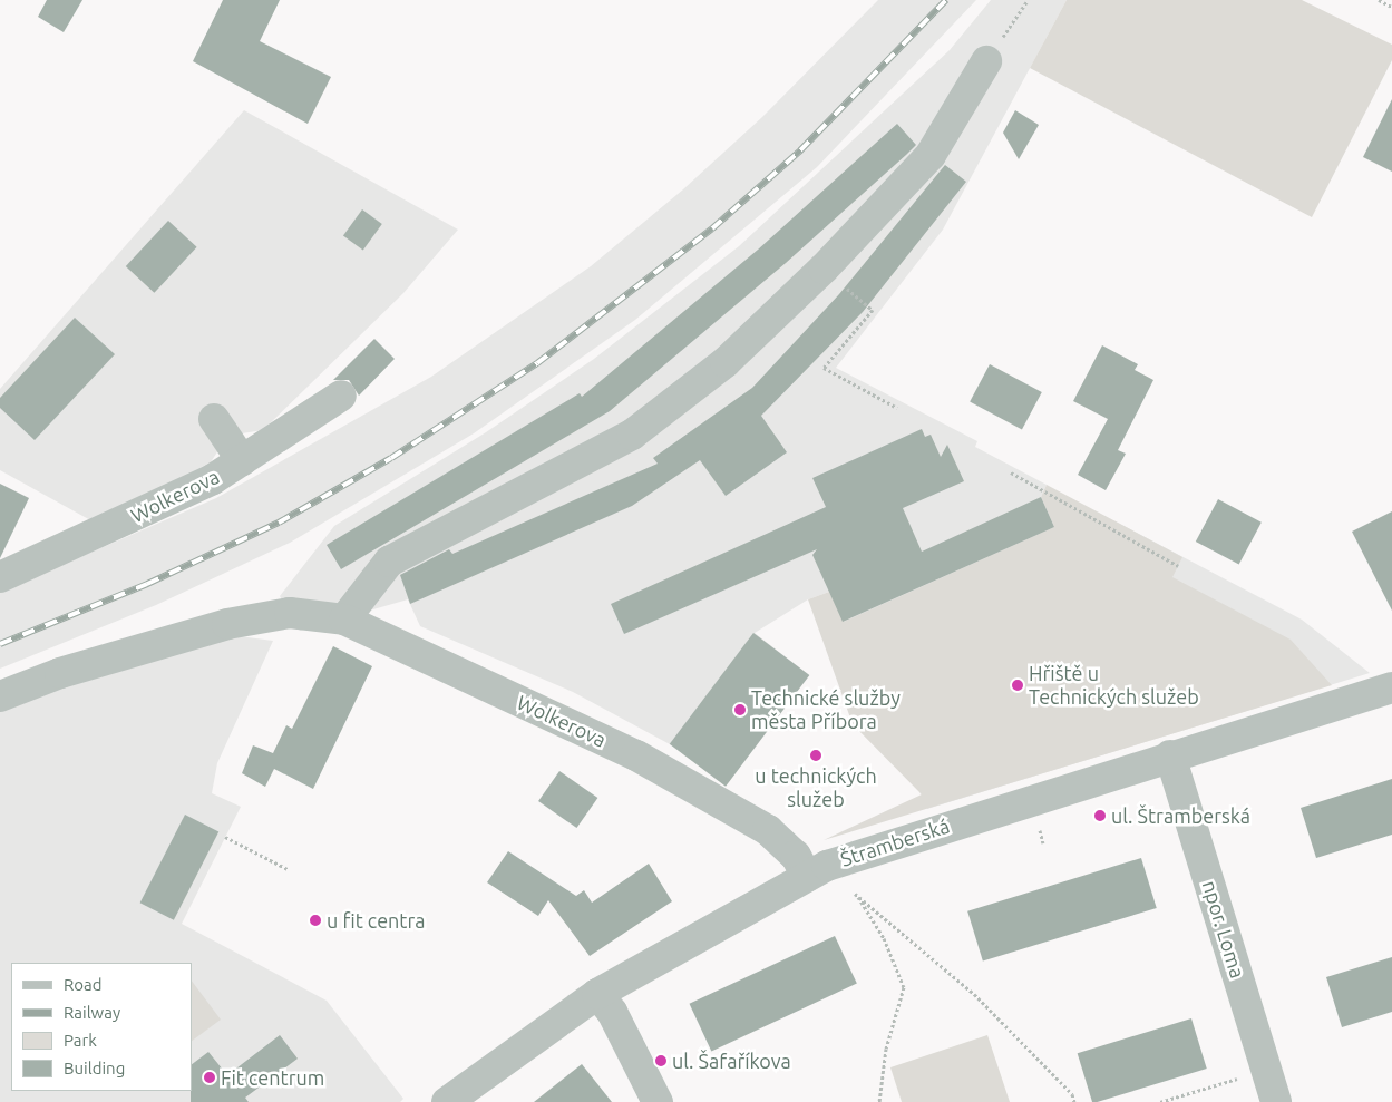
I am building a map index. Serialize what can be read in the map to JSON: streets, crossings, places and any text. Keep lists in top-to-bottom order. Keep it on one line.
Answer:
{"streets":{"street":["Wolkerova","Štramberská","npor. Loma"]},"crossings":[["Wolkerova","Štramberská"],["Štramberská","npor. Loma"]],"places":["Hřiště u Technických služeb","Technické služby města Příbora","u technických služeb","ul. Štramberská","u fit centra","ul. Šafaříkova","Fit centrum"],"legend":["Road","Railway","Park","Building"]}
